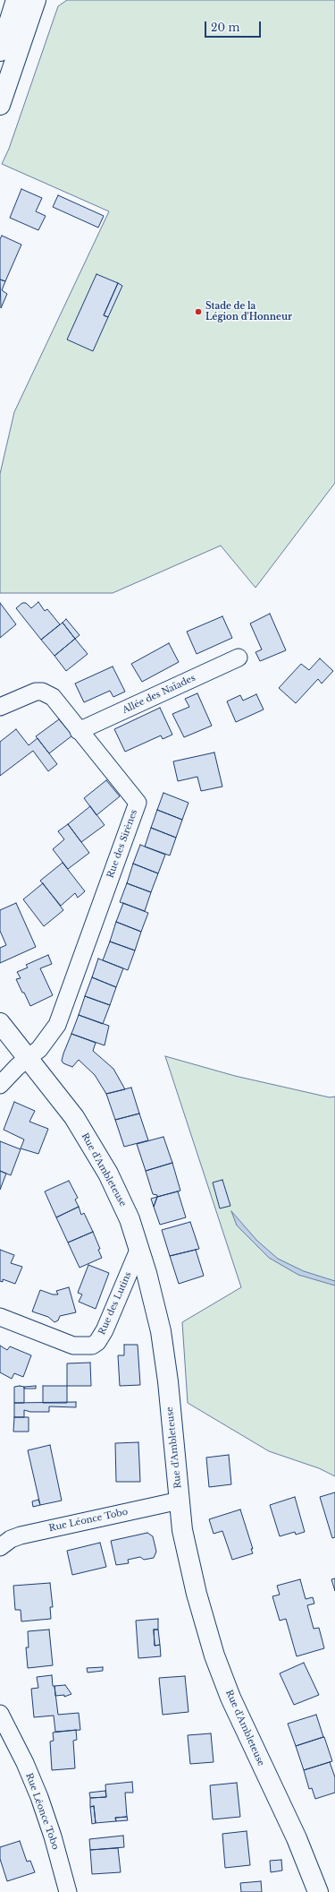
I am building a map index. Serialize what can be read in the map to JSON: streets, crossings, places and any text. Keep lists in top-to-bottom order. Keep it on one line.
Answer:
{"streets":{"street":["Allée des Naïades","Rue des Sirènes","Rue d'Ambleteuse","Rue des Lutins","Rue Léonce Tobo"]},"crossings":[["Allée des Naïades","Rue des Sirènes"],["Rue des Sirènes","Rue d'Ambleteuse"],["Rue d'Ambleteuse","Rue des Lutins"],["Rue d'Ambleteuse","Rue Léonce Tobo"]],"places":["Stade de la Légion d'Honneur"],"scale_bar":"20 m"}
